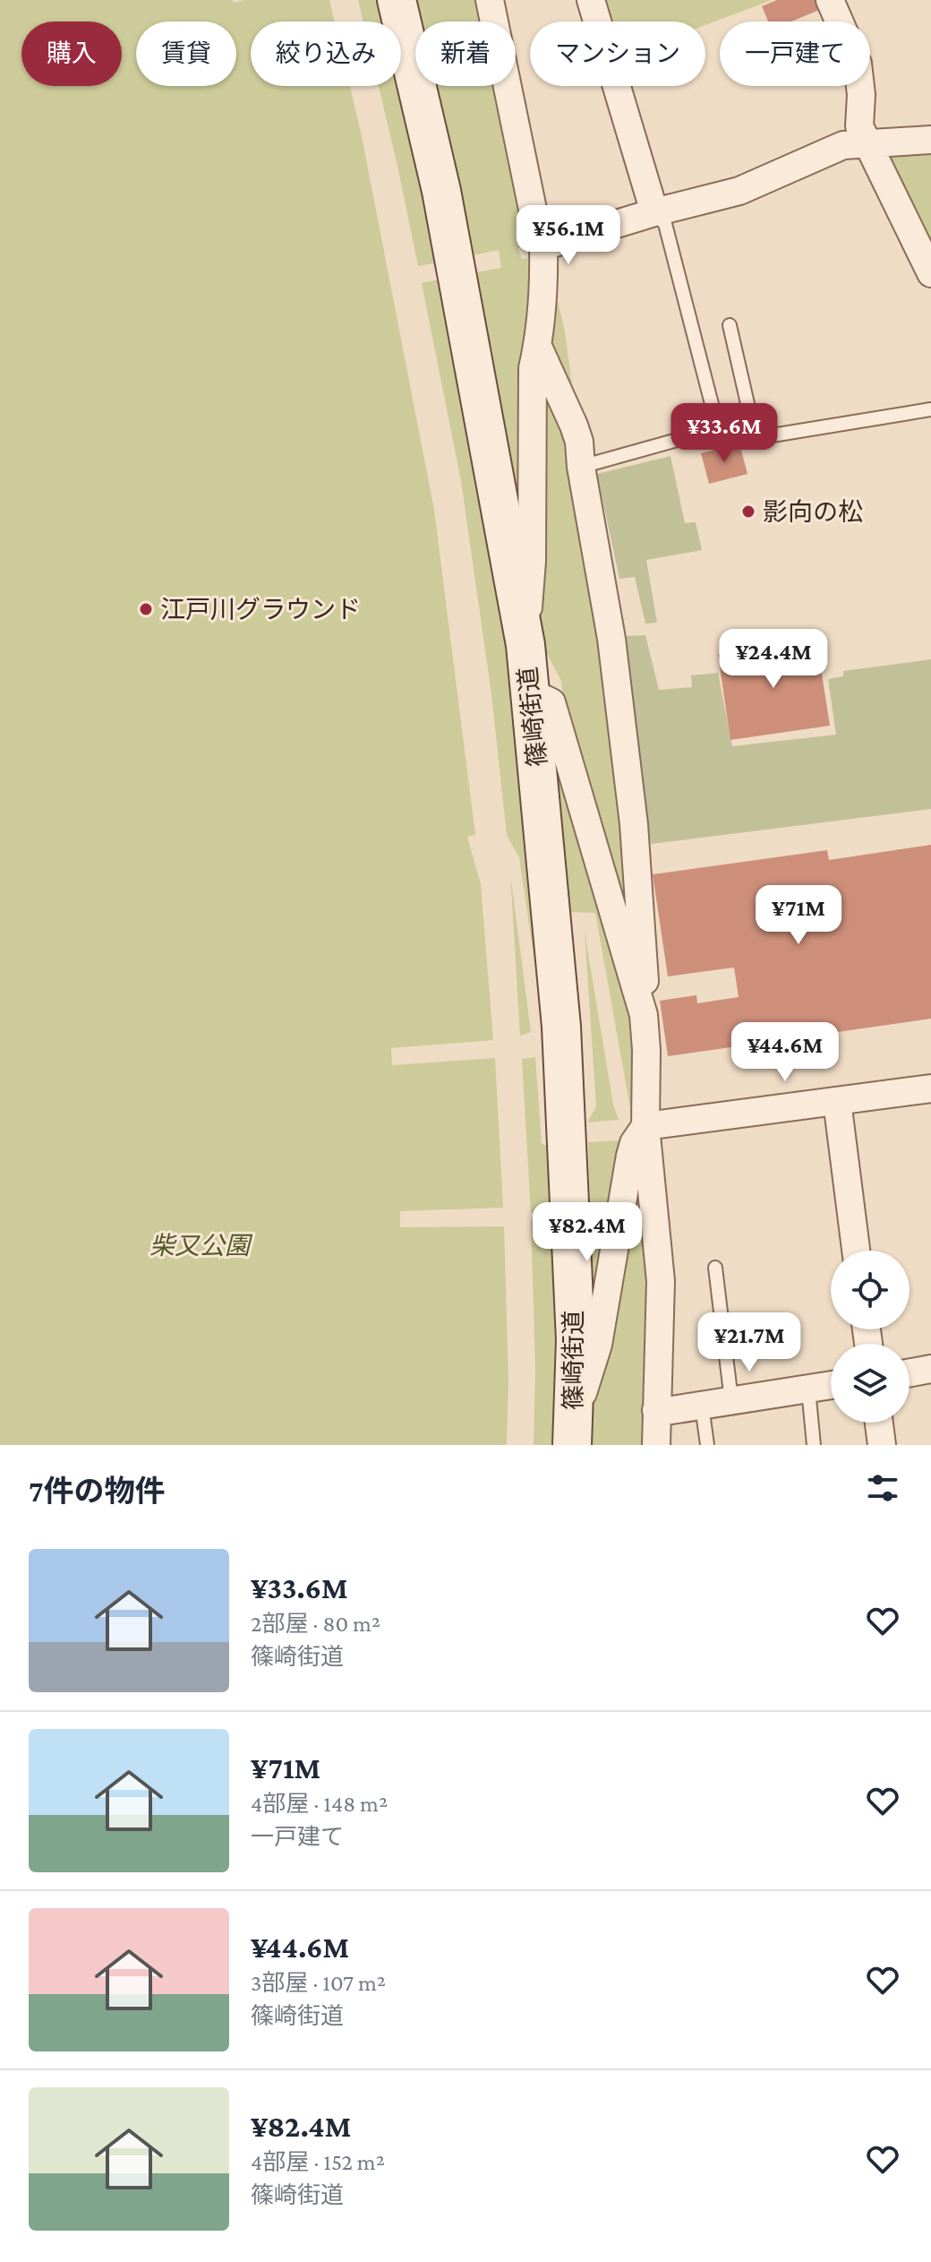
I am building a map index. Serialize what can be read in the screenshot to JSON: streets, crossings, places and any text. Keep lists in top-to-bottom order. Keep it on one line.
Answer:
{"streets":{"main road":["篠崎街道"]},"parks":["柴又公園"],"places":["影向の松","江戸川グラウンド"],"page":{"chip":["購入","賃貸","絞り込み","新着","マンション","一戸建て"],"price":["¥56.1M","¥33.6M","¥24.4M","¥71M","¥44.6M","¥82.4M","¥21.7M"],"heading":"7件の物件","list":[{"name":"¥33.6M","note":"2部屋 · 80 m² · 篠崎街道"},{"name":"¥71M","note":"4部屋 · 148 m² · 一戸建て"},{"name":"¥44.6M","note":"3部屋 · 107 m² · 篠崎街道"},{"name":"¥82.4M","note":"4部屋 · 152 m² · 篠崎街道"}]}}
